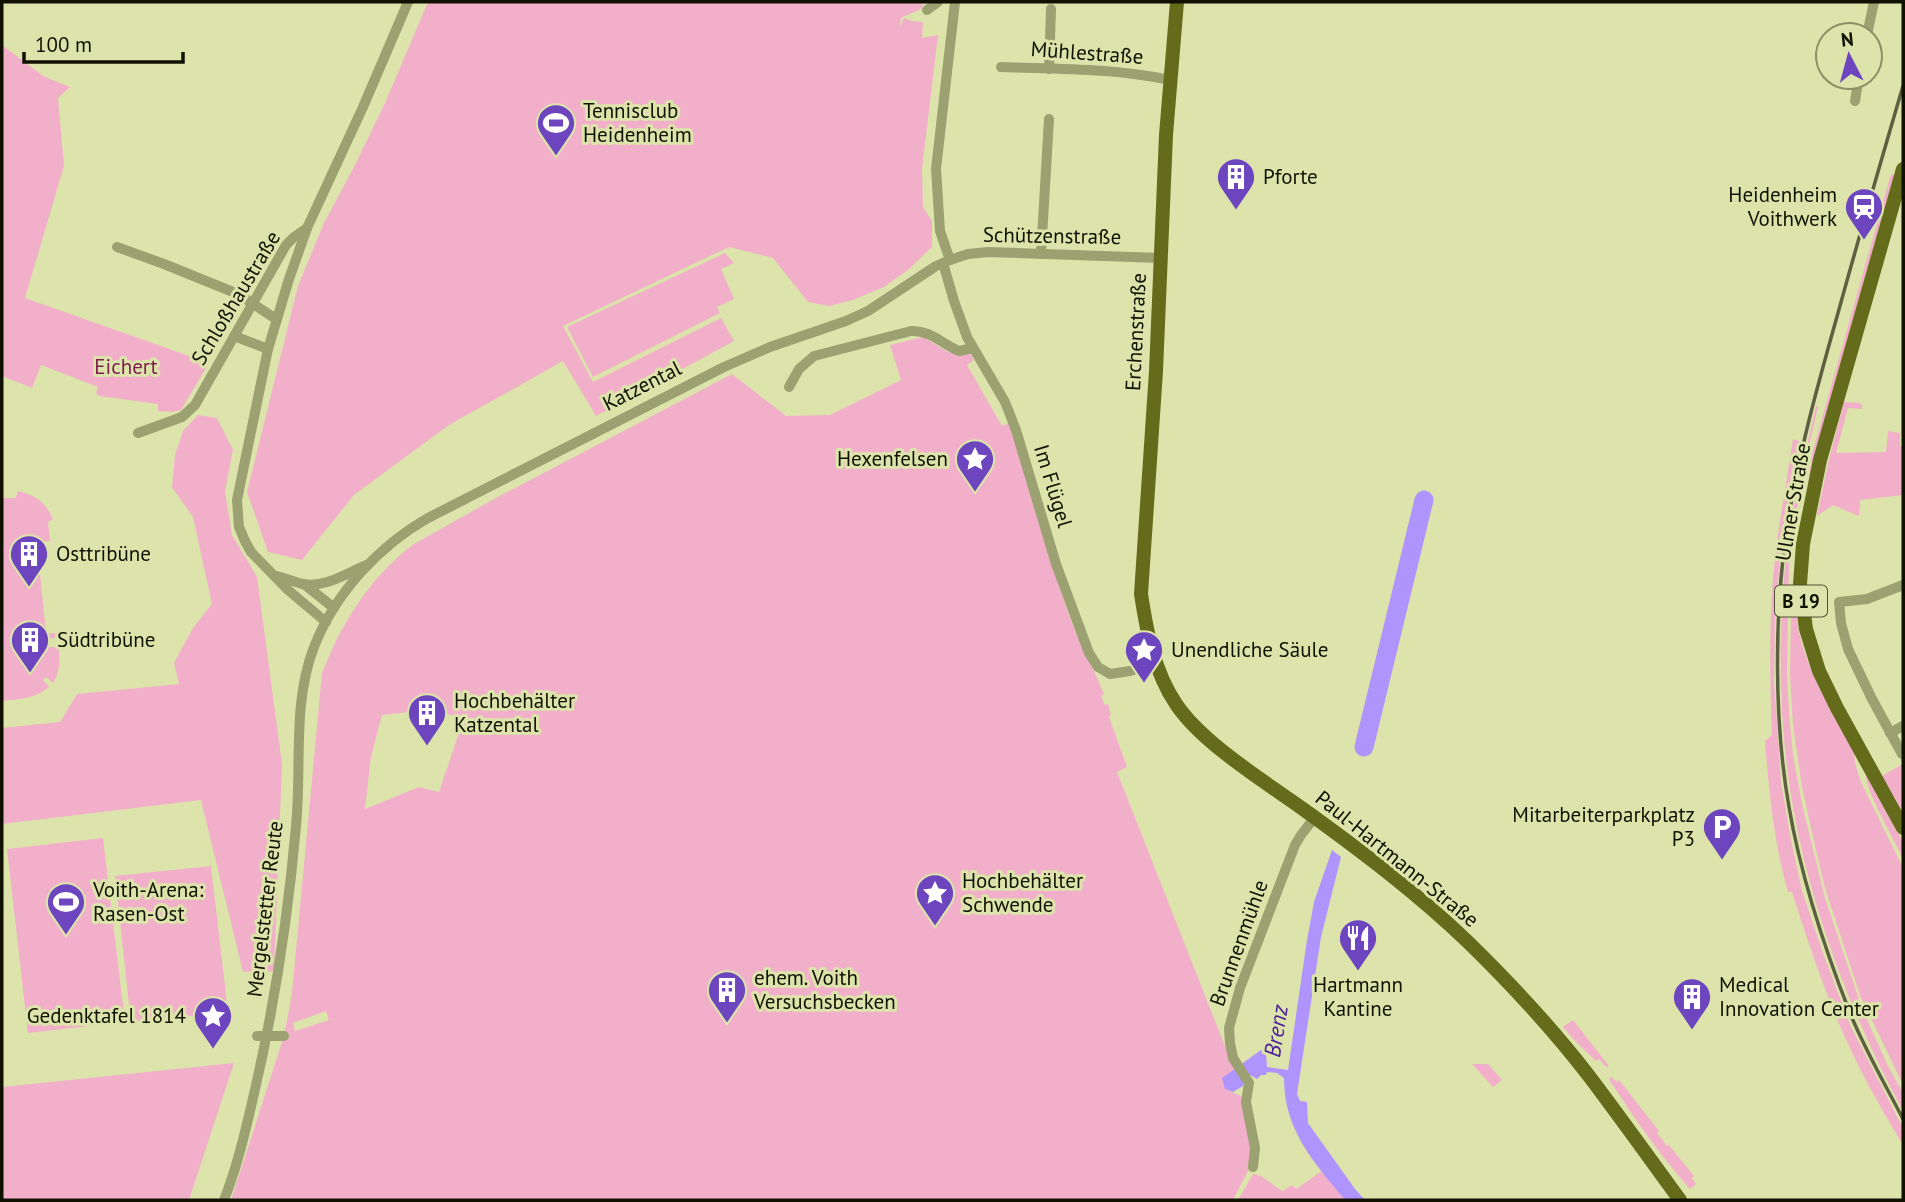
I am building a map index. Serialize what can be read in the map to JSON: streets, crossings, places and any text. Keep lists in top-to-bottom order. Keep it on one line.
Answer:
{"streets":{"main road":["Erchenstraße","Ulmer Straße","B 19","Paul-Hartmann-Straße"],"street":["Mühlestraße","Schützenstraße","Schloßhaustraße","Katzental","Im Flügel","Mergelstetter Reute","Brunnenmühle"]},"crossings":[["Mühlestraße","Erchenstraße"],["Schützenstraße","Erchenstraße"],["Schützenstraße","Katzental"],["Schützenstraße","Im Flügel"],["Erchenstraße","Im Flügel"],["Erchenstraße","Paul-Hartmann-Straße"],["Katzental","Im Flügel"],["Katzental","Mergelstetter Reute"],["Im Flügel","Paul-Hartmann-Straße"],["Paul-Hartmann-Straße","Brunnenmühle"]],"water":["Brenz"],"parks":["Eichert"],"places":{"sports":["Tennisclub Heidenheim","Voith-Arena: Rasen-Ost"],"building":["Pforte","Osttribüne","Südtribüne","Hochbehälter Katzental","ehem. Voith Versuchsbecken","Medical Innovation Center"],"station":["Heidenheim Voithwerk"],"place":["Hexenfelsen","Unendliche Säule","Hochbehälter Schwende","Gedenktafel 1814"],"parking":["Mitarbeiterparkplatz P3"],"restaurant":["Hartmann Kantine"]},"scale_bar":"100 m","north":"top"}
